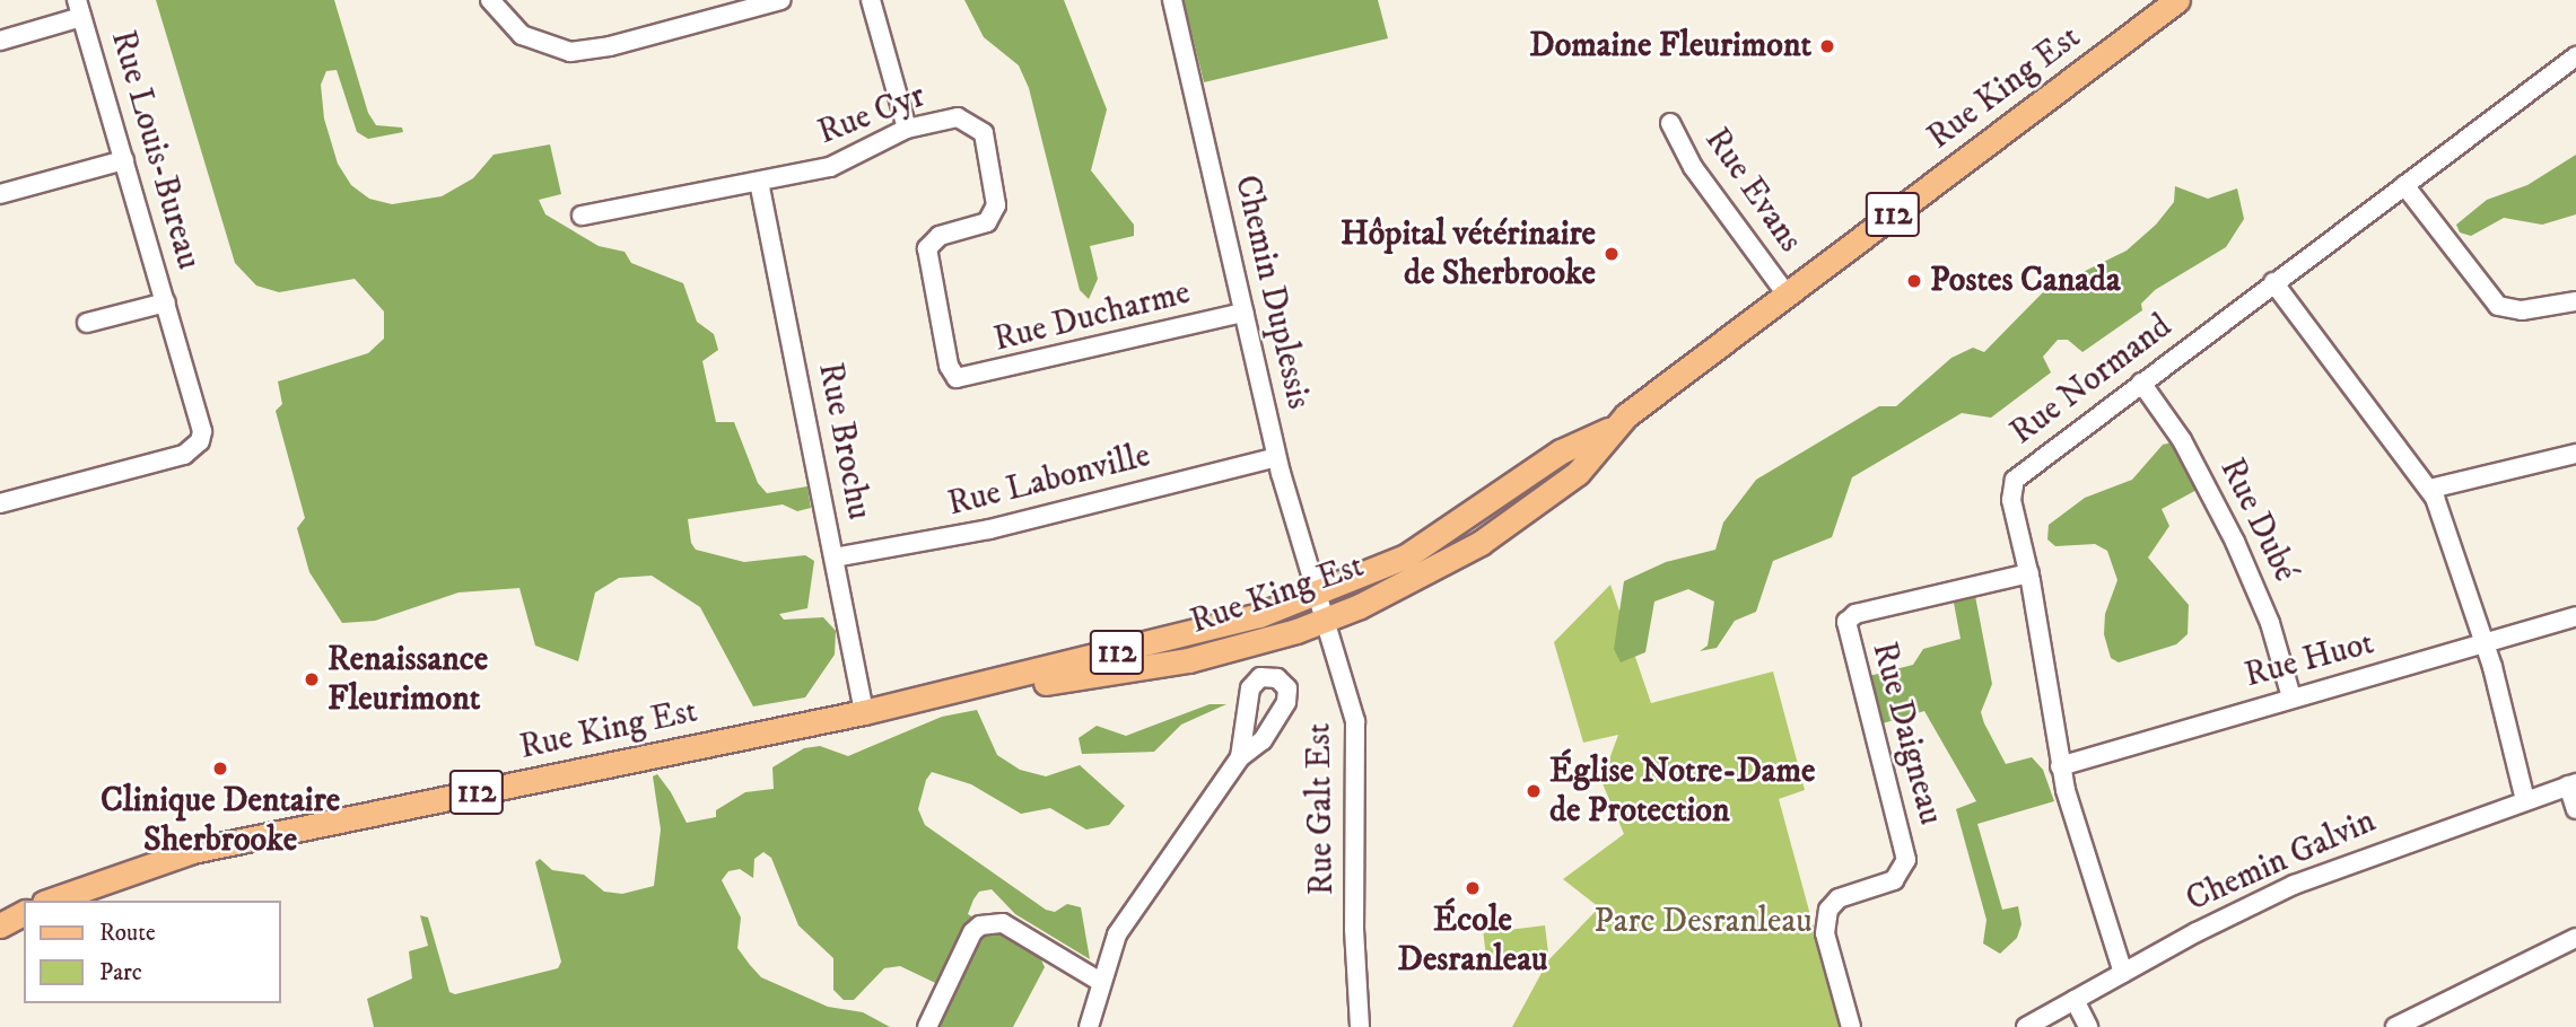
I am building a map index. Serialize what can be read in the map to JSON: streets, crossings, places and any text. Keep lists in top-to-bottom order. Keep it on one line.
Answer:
{"streets":{"main road":["Rue King Est","112"],"street":["Rue Cyr","Rue Louis-Bureau","Rue Evans","Chemin Duplessis","Rue Ducharme","Rue Normand","Rue Brochu","Rue Labonville","Rue Dubé","Rue Huot","Rue Daigneau","Rue Galt Est","Chemin Galvin"]},"crossings":[["Rue King Est","Rue Evans"],["Rue King Est","Chemin Duplessis"],["Rue King Est","Rue Brochu"],["Rue King Est","Rue Galt Est"],["Rue Cyr","Rue Ducharme"],["Rue Cyr","Rue Brochu"],["Chemin Duplessis","Rue Ducharme"],["Chemin Duplessis","Rue Labonville"],["Chemin Duplessis","Rue Galt Est"],["Rue Normand","Rue Dubé"],["Rue Normand","Rue Huot"],["Rue Normand","Rue Daigneau"],["Rue Normand","Chemin Galvin"],["Rue Brochu","Rue Labonville"],["Rue Dubé","Rue Huot"]],"parks":["Parc Desranleau"],"places":["Domaine Fleurimont","Hôpital vétérinaire de Sherbrooke","Postes Canada","Renaissance Fleurimont","Clinique Dentaire Sherbrooke","Église Notre-Dame de Protection","École Desranleau"],"legend":["Route","Parc"]}
